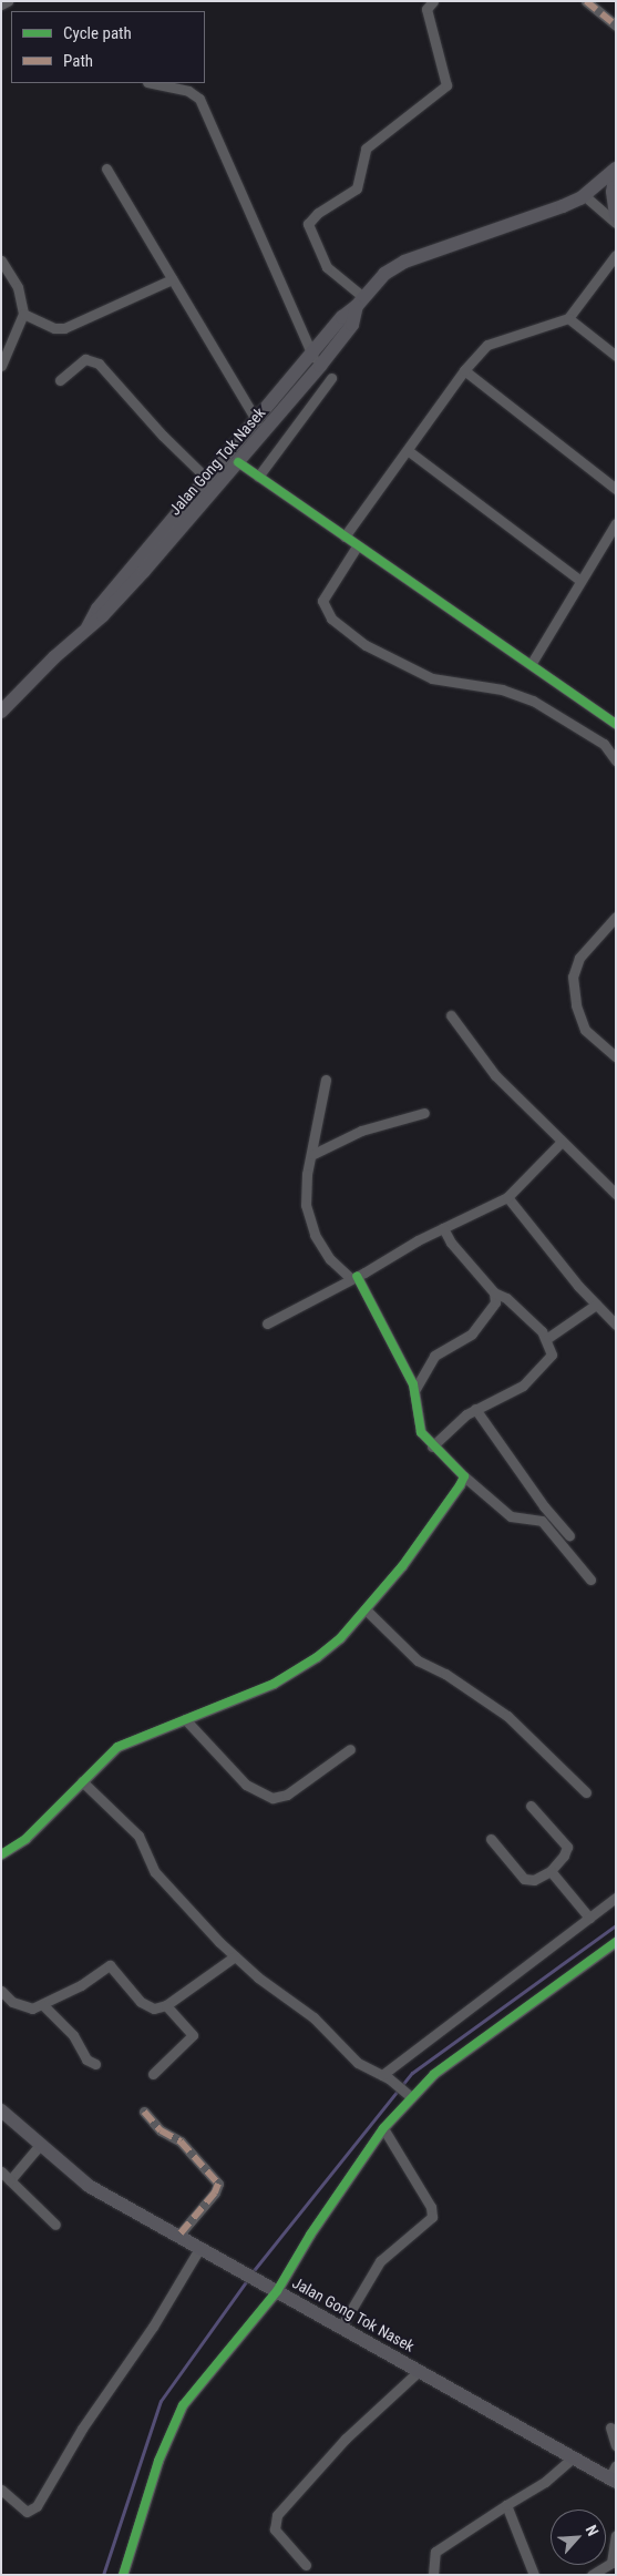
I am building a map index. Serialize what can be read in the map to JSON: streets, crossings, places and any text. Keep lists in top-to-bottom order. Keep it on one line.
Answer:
{"streets":{"main road":["Jalan Gong Tok Nasek"]},"legend":["Cycle path","Path"],"north":"top right"}
